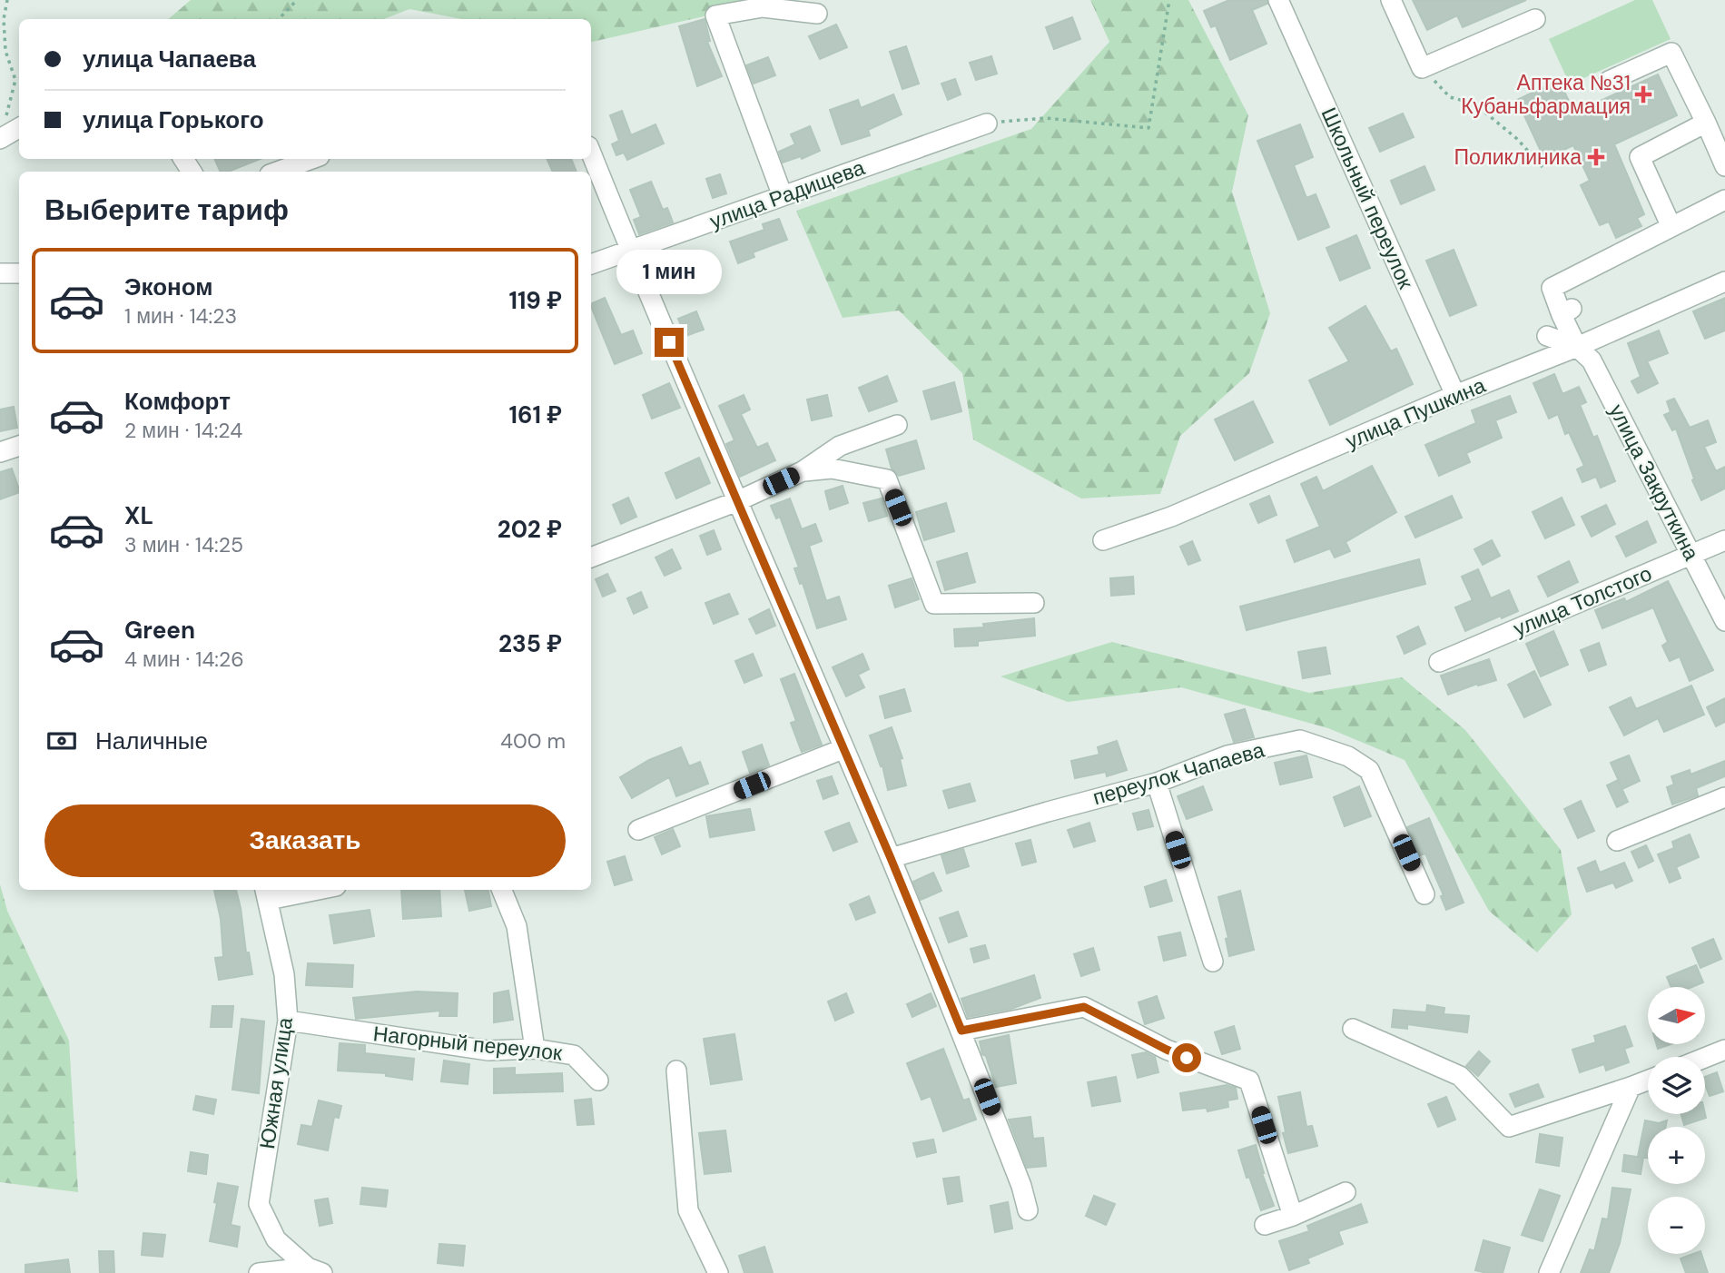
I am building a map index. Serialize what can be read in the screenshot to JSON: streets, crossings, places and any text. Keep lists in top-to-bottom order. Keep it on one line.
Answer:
{"streets":{"street":["улица Радищева","Школьный переулок","улица Пушкина","улица Закруткина","улица Толстого","переулок Чапаева","Нагорный переулок","Южная улица"]},"crossings":[["Школьный переулок","улица Пушкина"],["улица Пушкина","улица Закруткина"],["улица Закруткина","улица Толстого"],["Нагорный переулок","Южная улица"]],"places":{"health":["Аптека №31 Кубаньфармация","Поликлиника"]},"north":"right","page":{"banner":["улица Чапаева","улица Горького"],"heading":"Выберите тариф","list":[{"name":"Эконом","note":"1 мин · 14:23","value":"119 ₽"},{"name":"Комфорт","note":"2 мин · 14:24","value":"161 ₽"},{"name":"XL","note":"3 мин · 14:25","value":"202 ₽"},{"name":"Green","note":"4 мин · 14:26","value":"235 ₽"}],"bubble":"1 мин","pay":["Наличные","400 m"],"buttons":"Заказать","map_buttons":["+","−"]}}
